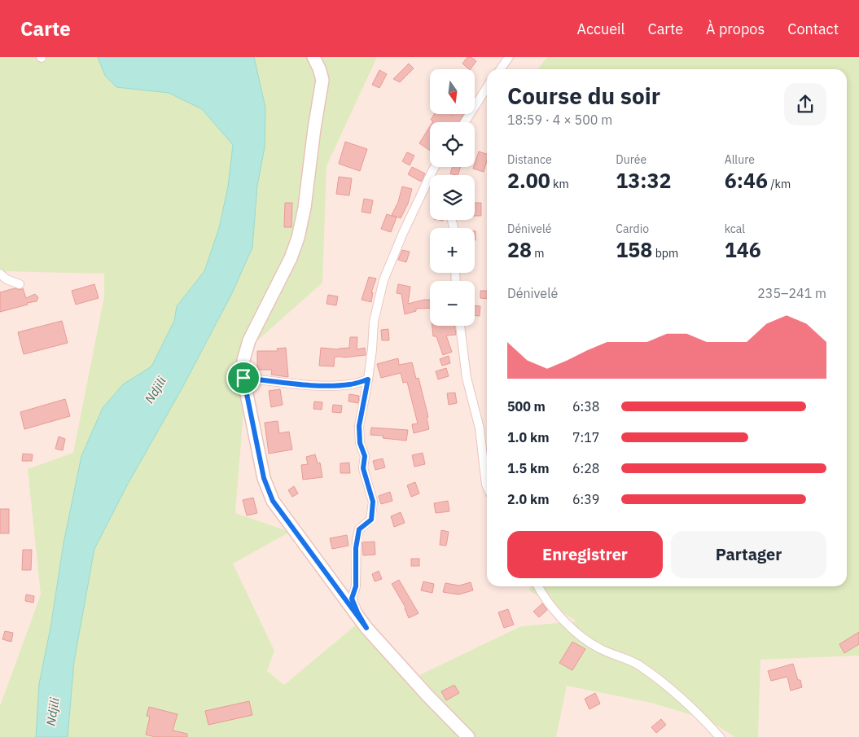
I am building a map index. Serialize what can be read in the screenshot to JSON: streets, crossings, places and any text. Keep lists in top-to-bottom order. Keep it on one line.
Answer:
{"water":["Ndjili"],"north":"bottom","page":{"header":"Carte","nav":["Accueil","Carte","À propos","Contact"],"map_buttons":["+","−"],"heading":["Course du soir","18:59 · 4 × 500 m"],"stats":[["Distance","2.00 km"],["Durée","13:32"],["Allure","6:46 /km"],["Dénivelé","28 m"],["Cardio","158 bpm"],["kcal","146"]],"chart":["Dénivelé","235–241 m"],"list":[{"name":"500 m","note":"6:38"},{"name":"1.0 km","note":"7:17"},{"name":"1.5 km","note":"6:28"},{"name":"2.0 km","note":"6:39"}],"buttons":["Enregistrer","Partager"]}}
